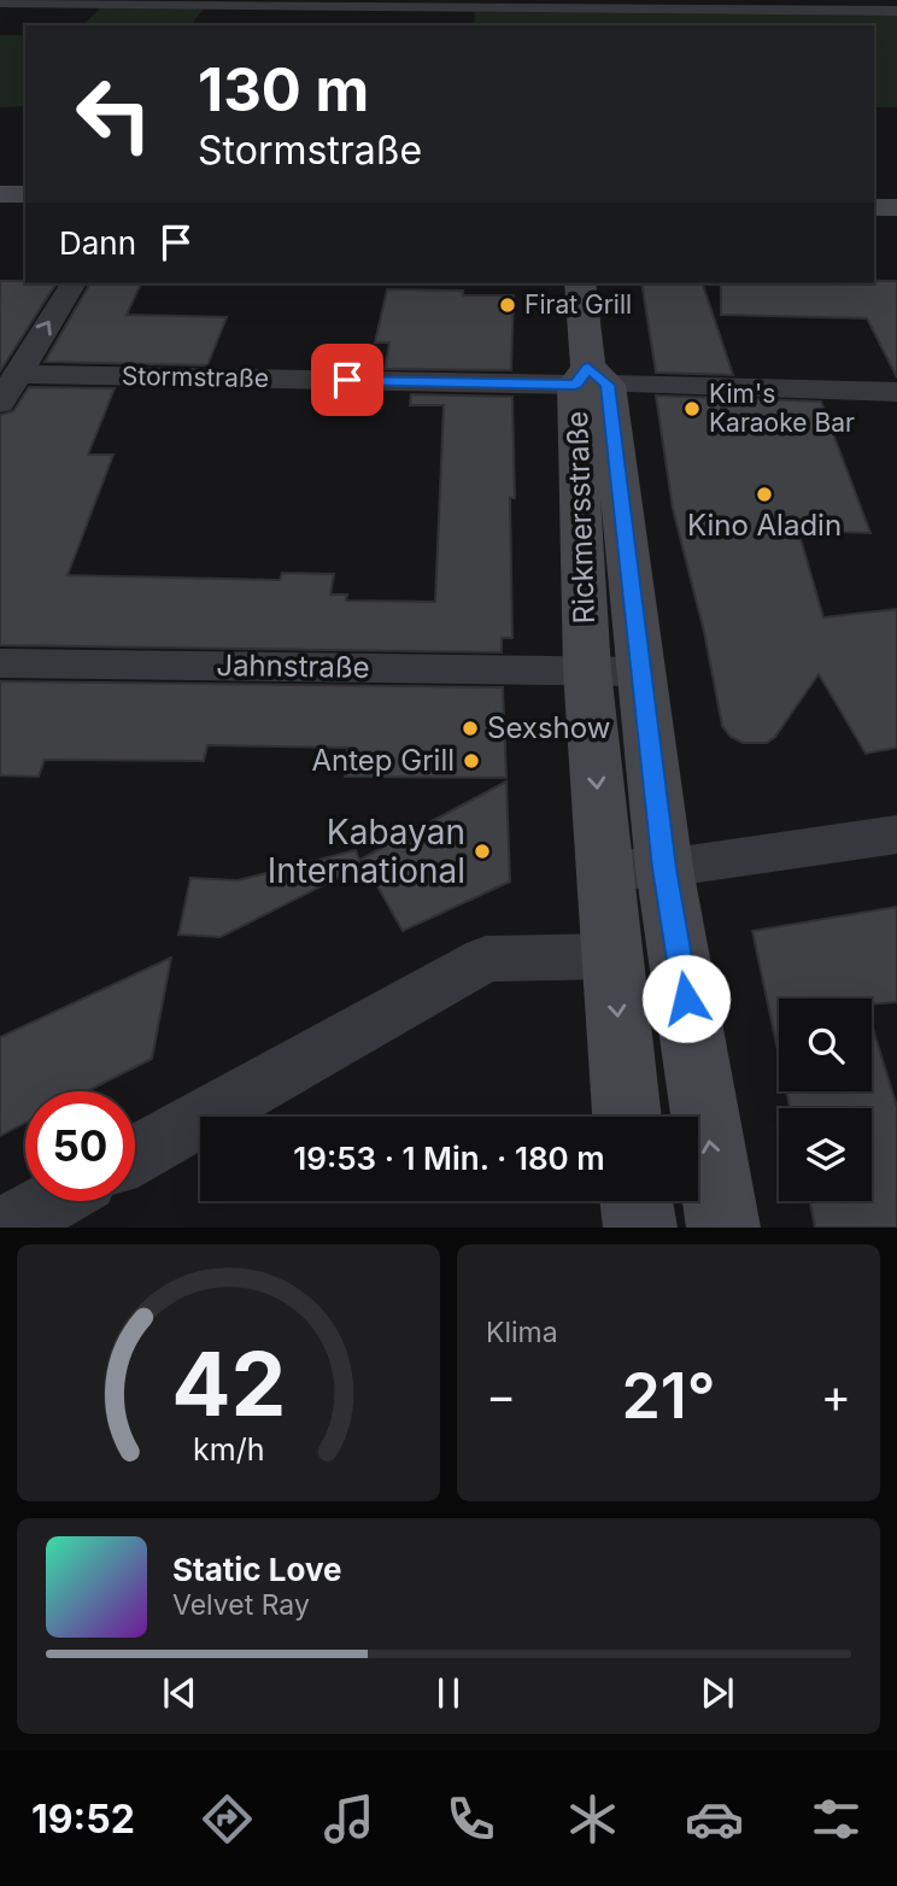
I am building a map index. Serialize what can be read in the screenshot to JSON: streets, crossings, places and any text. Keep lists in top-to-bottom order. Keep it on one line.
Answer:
{"streets":{"main road":["Rickmersstraße"],"street":["Stormstraße","Jahnstraße"]},"crossings":[["Stormstraße","Rickmersstraße"],["Rickmersstraße","Jahnstraße"]],"places":["Firat Grill","Kim's Karaoke Bar","Kino Aladin","Sexshow","Antep Grill","Kabayan International"],"page":{"turn":["130 m","Stormstraße"],"then":"Dann","limit":"50","trip":"19:53 · 1 Min. · 180 m","tile":"Klima","heat":["−","21°","+"],"song":["Static Love","Velvet Ray"],"tabs":"19:52","gauge":["42","km/h"]}}
